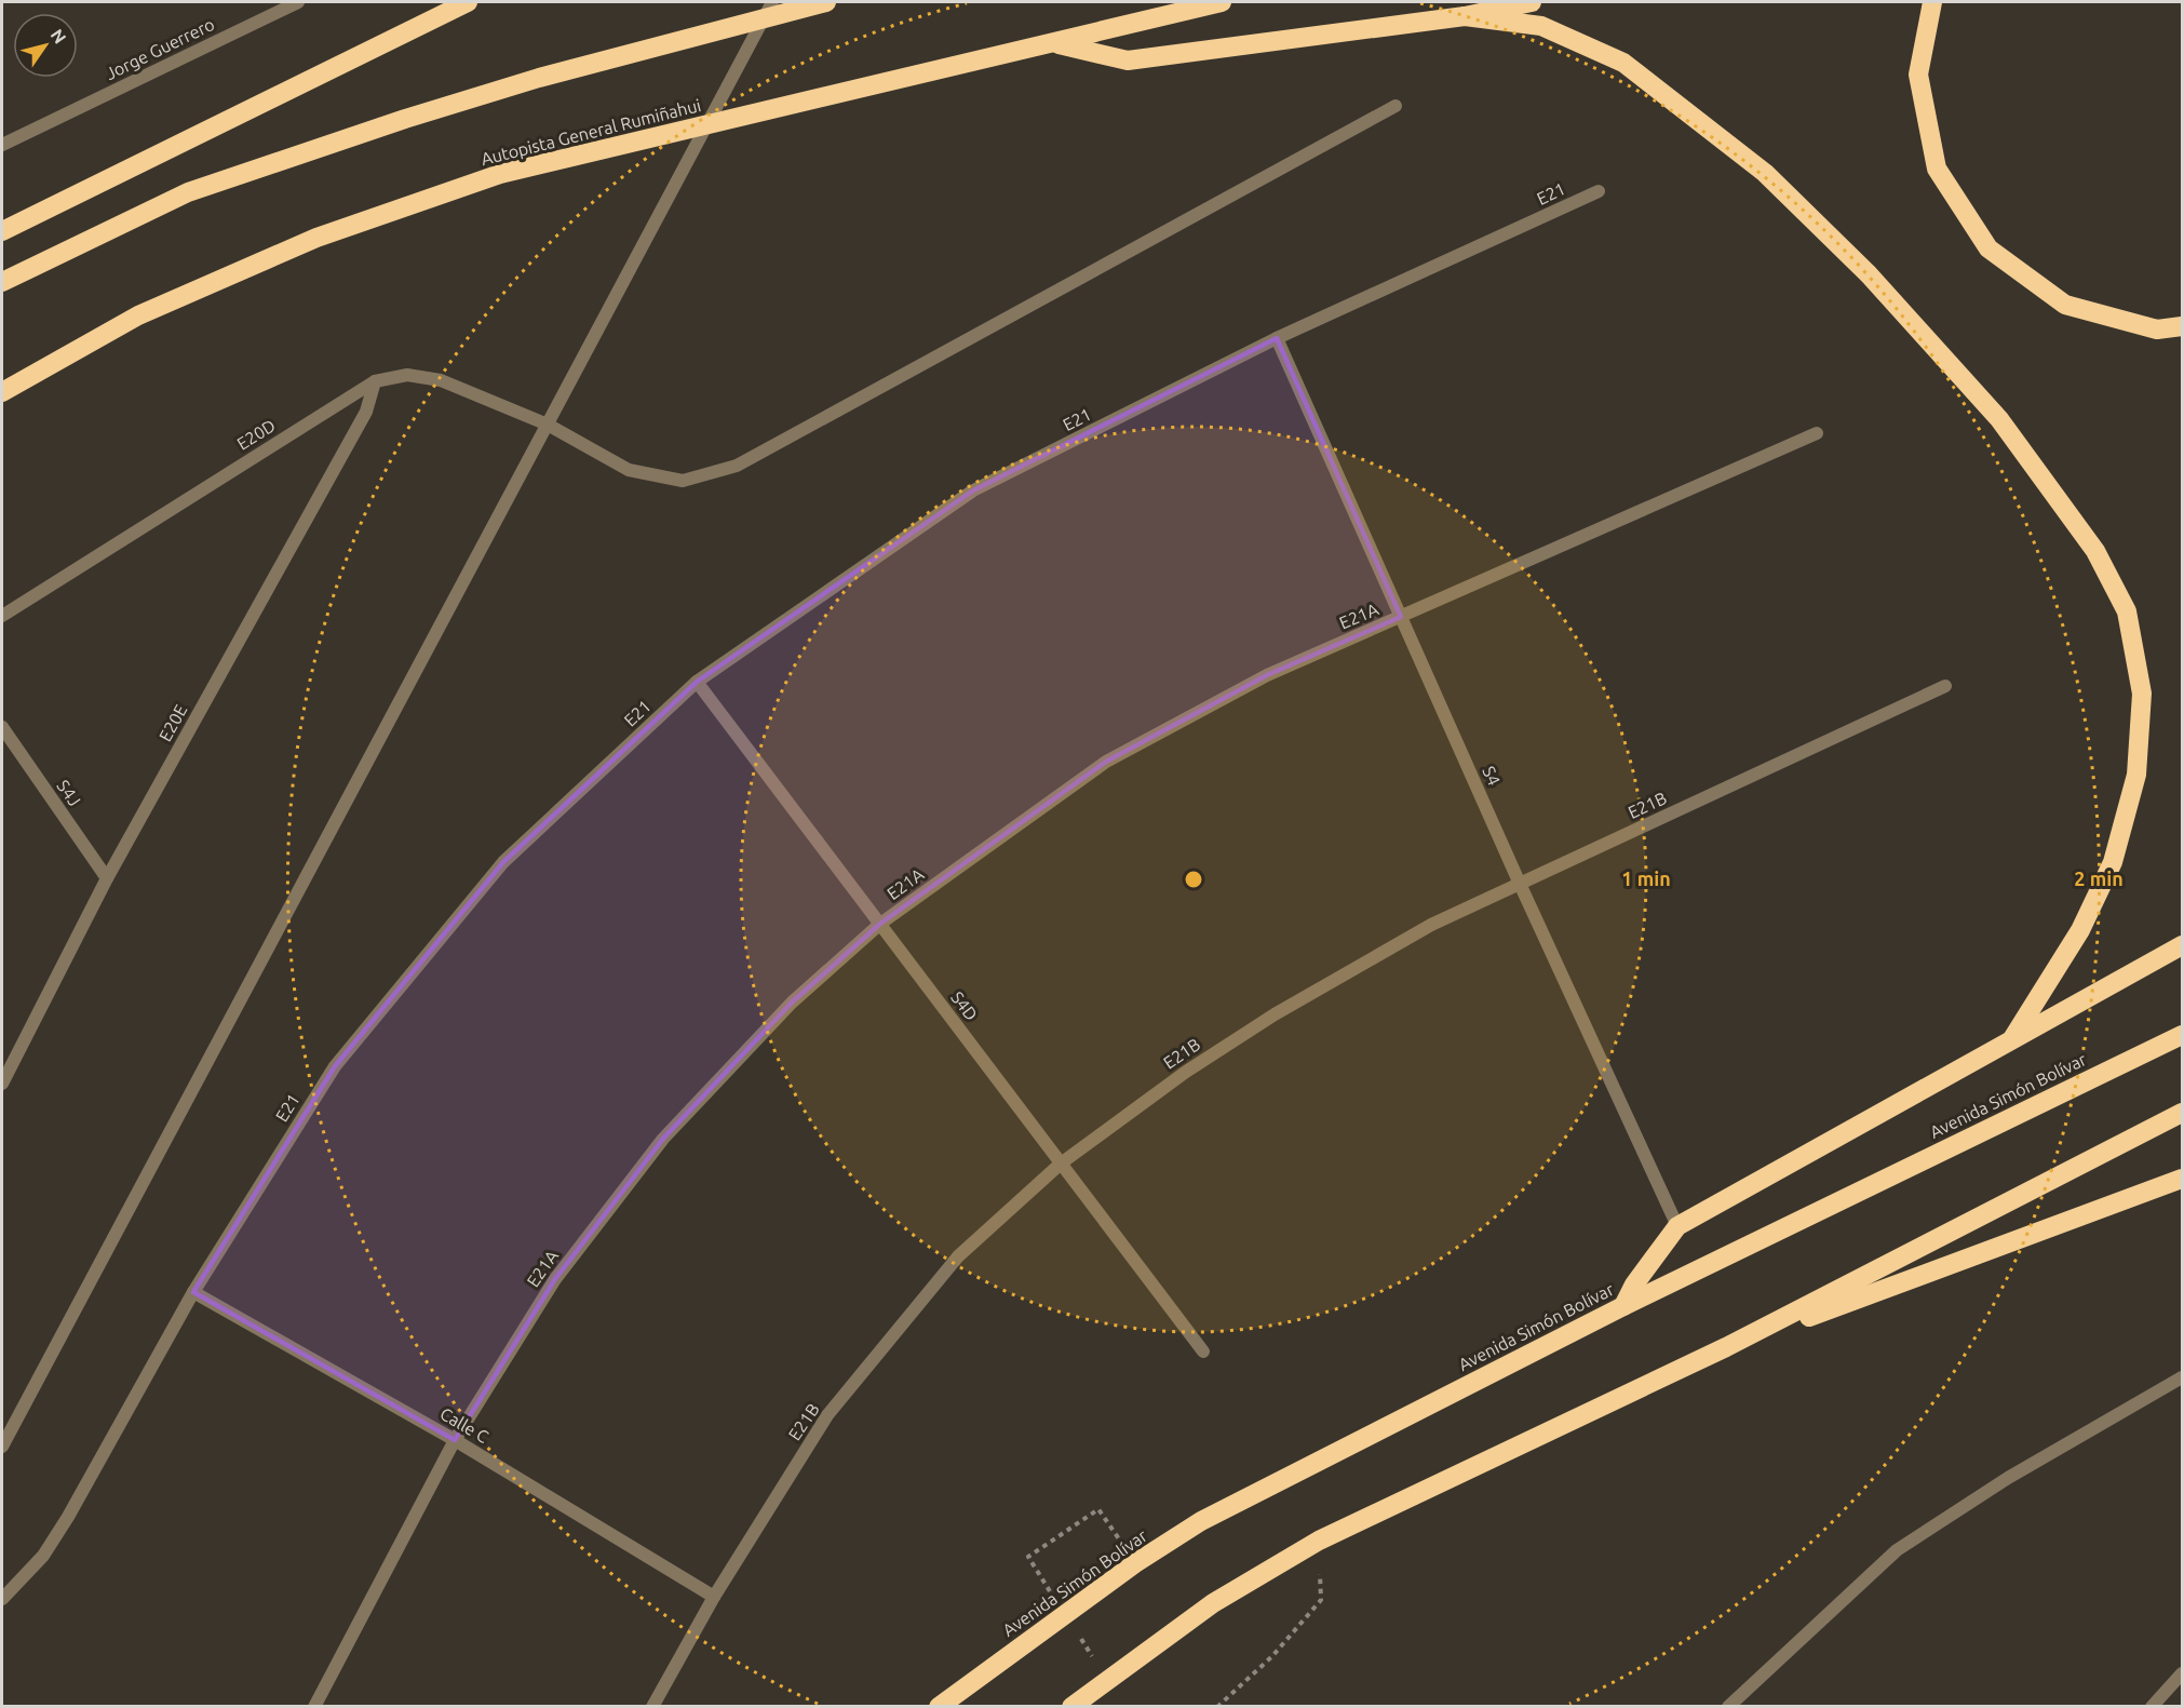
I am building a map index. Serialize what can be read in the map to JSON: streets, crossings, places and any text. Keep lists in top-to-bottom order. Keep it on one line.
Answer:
{"streets":{"highway":["Autopista General Rumiñahui","Avenida Simón Bolívar"],"street":["Jorge Guerrero","E21","E20D","E21A","E20E","S4","S4J","E21B","S4D","Calle C"]},"crossings":[["E21","S4"],["E21","S4D"],["E21","Calle C"],["E20D","E20E"],["E21A","S4"],["E21A","S4D"],["E21A","Calle C"],["E20E","S4J"],["S4","E21B"],["E21B","S4D"],["E21B","Calle C"]],"north":"top right","rings":["1 min","2 min"]}
